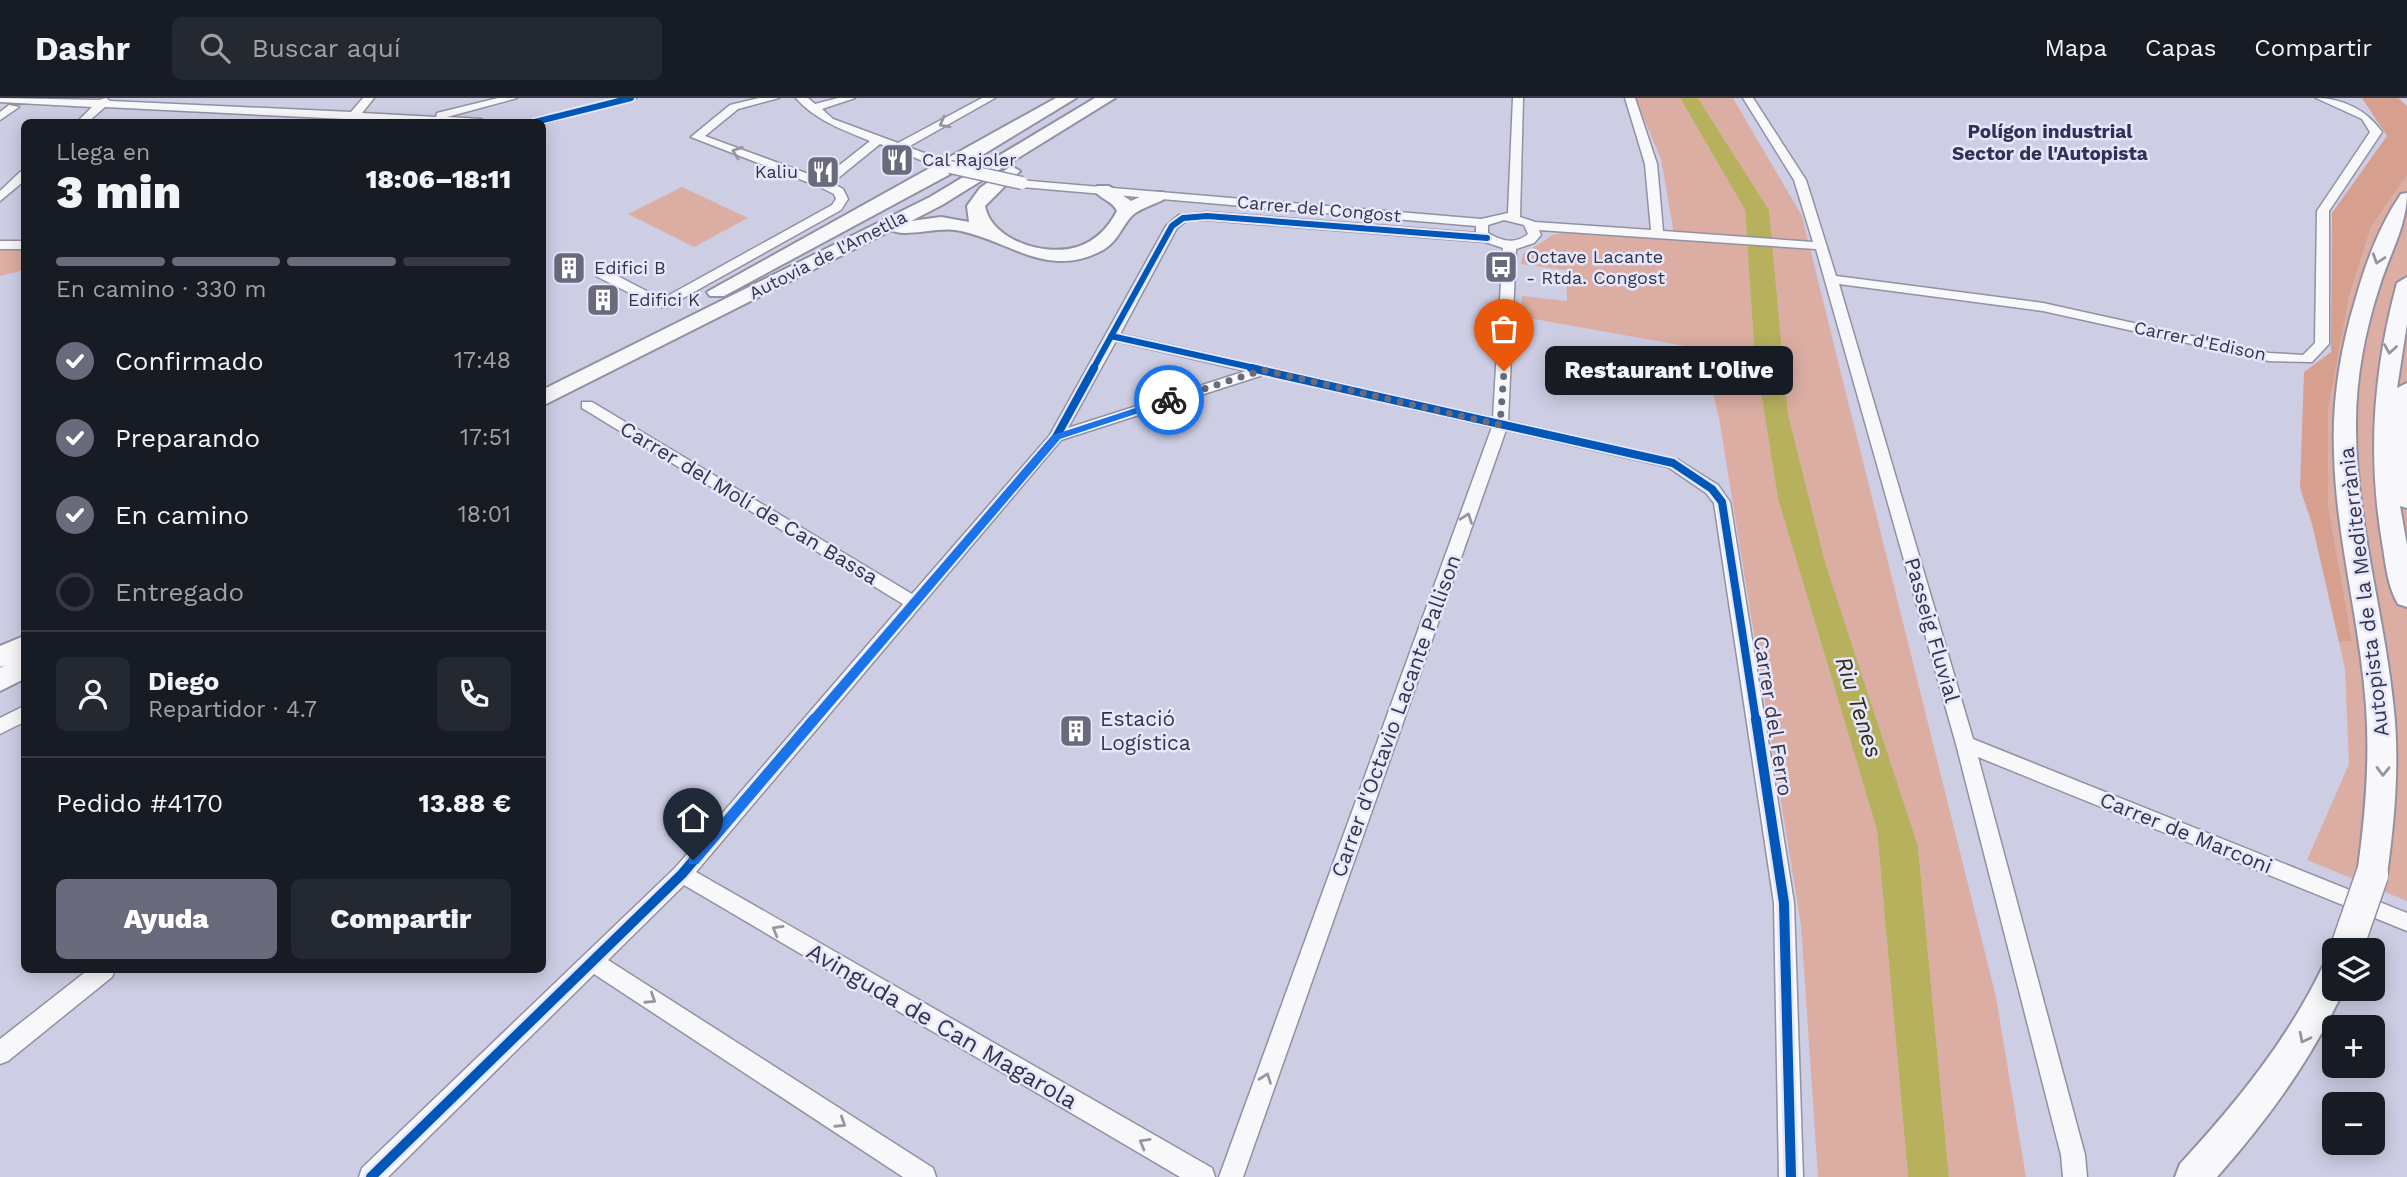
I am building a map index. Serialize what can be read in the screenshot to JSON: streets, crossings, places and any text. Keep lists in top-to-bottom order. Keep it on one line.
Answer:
{"streets":{"highway":["Autovia de l'Ametlla","Autopista de la Mediterrània"],"street":["Carrer del Congost","Carrer d'Edison","Carrer del Molí de Can Bassa","Passeig Fluvial","Carrer d'Octavio Lacante Pallison","Carrer del Ferro","Carrer de Marconi","Avinguda de Can Magarola"]},"crossings":[["Carrer d'Edison","Passeig Fluvial"],["Passeig Fluvial","Carrer de Marconi"],["Carrer d'Octavio Lacante Pallison","Carrer del Ferro"]],"one_way":["Carrer d'Octavio Lacante Pallison"],"districts":["Polígon industrial Sector de l'Autopista"],"water":["Riu Tenes"],"places":{"restaurant":["Cal Rajoler","Kaliu"],"bus stop":["Octave Lacante - Rtda. Congost"],"building":["Edifici B","Edifici K","Estació Logística"],"other":["Restaurant L'Olive"]},"page":{"header":"Dashr","search":"Buscar aquí","nav":["Mapa","Capas","Compartir"],"heading":["3 min","Llega en","18:06–18:11"],"panel":["Diego","Repartidor · 4.7","Pedido #4170","13.88 €"],"bar":"En camino · 330 m","list":[["Confirmado","17:48"],["Preparando","17:51"],["En camino","18:01"],"Entregado"],"bubble":"Restaurant L'Olive","buttons":["Ayuda","Compartir"],"map_buttons":["+","−"]}}
